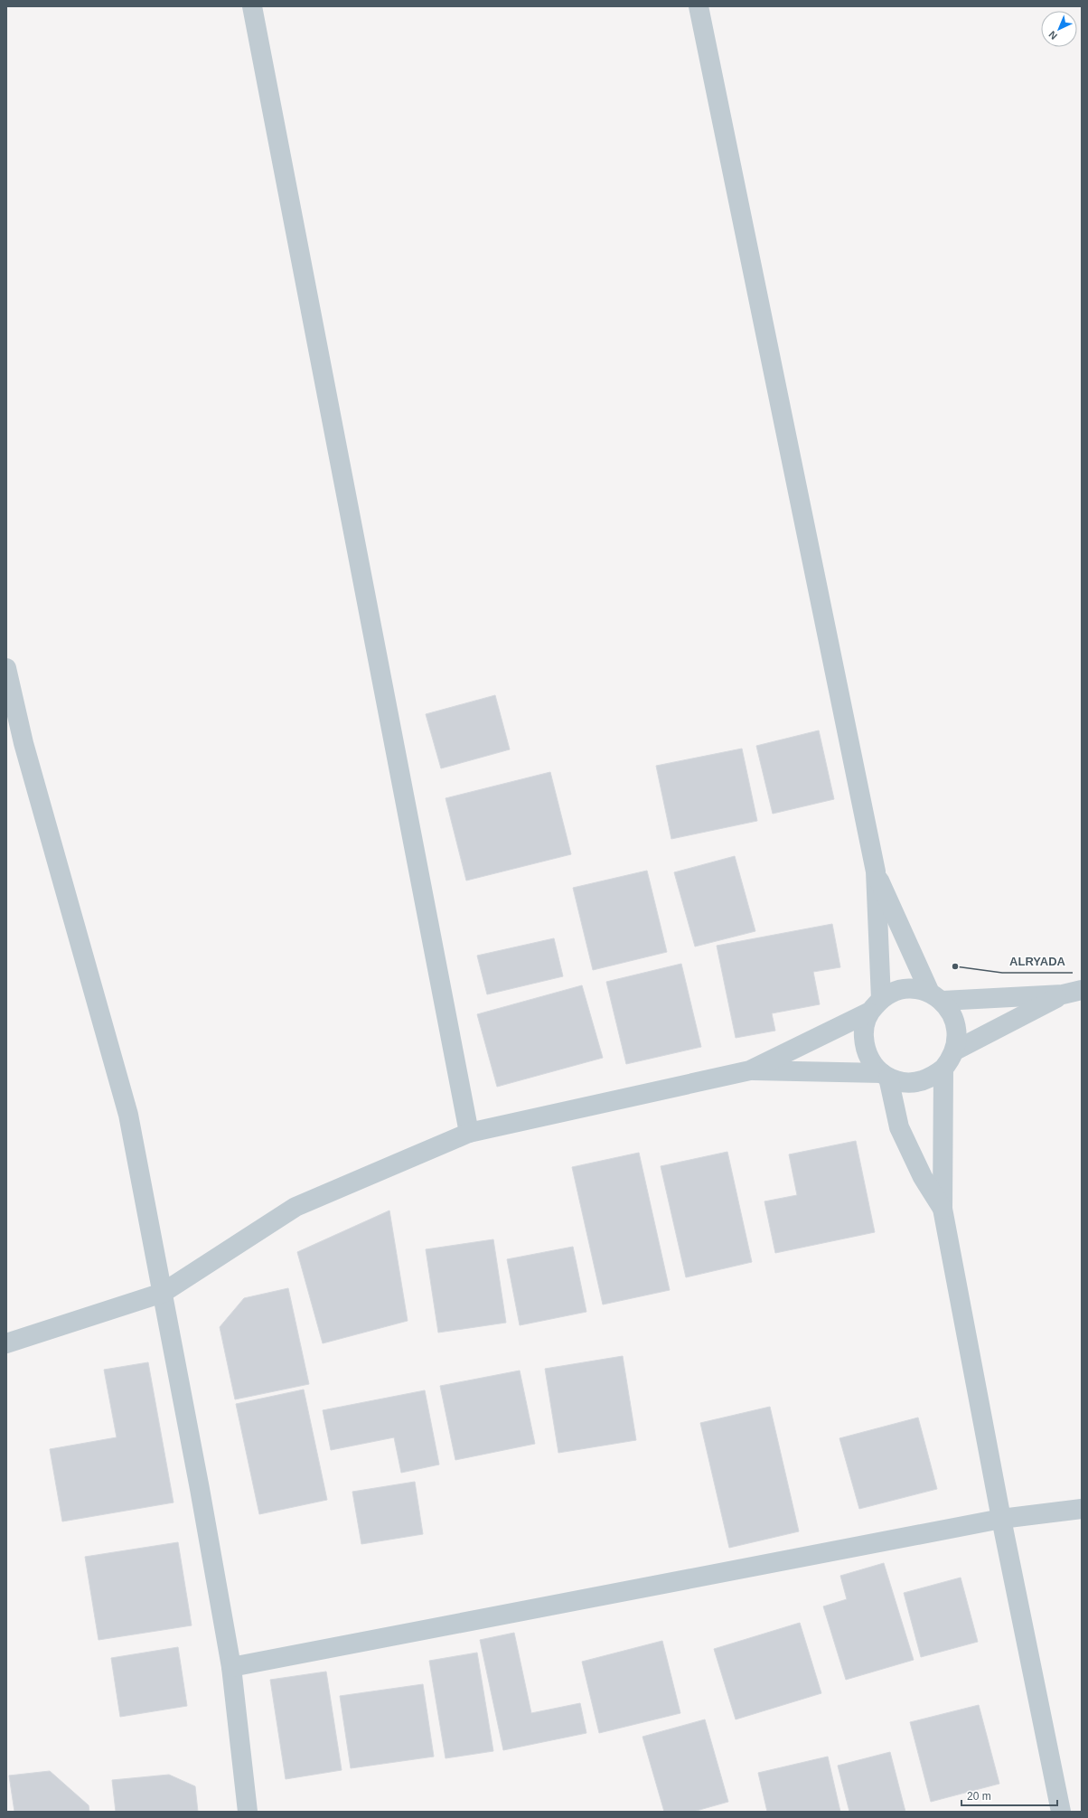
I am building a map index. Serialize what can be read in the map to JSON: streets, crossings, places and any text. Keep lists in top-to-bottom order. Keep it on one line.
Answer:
{"places":["ALRYADA"],"scale_bar":"20 m","north":"bottom left"}
